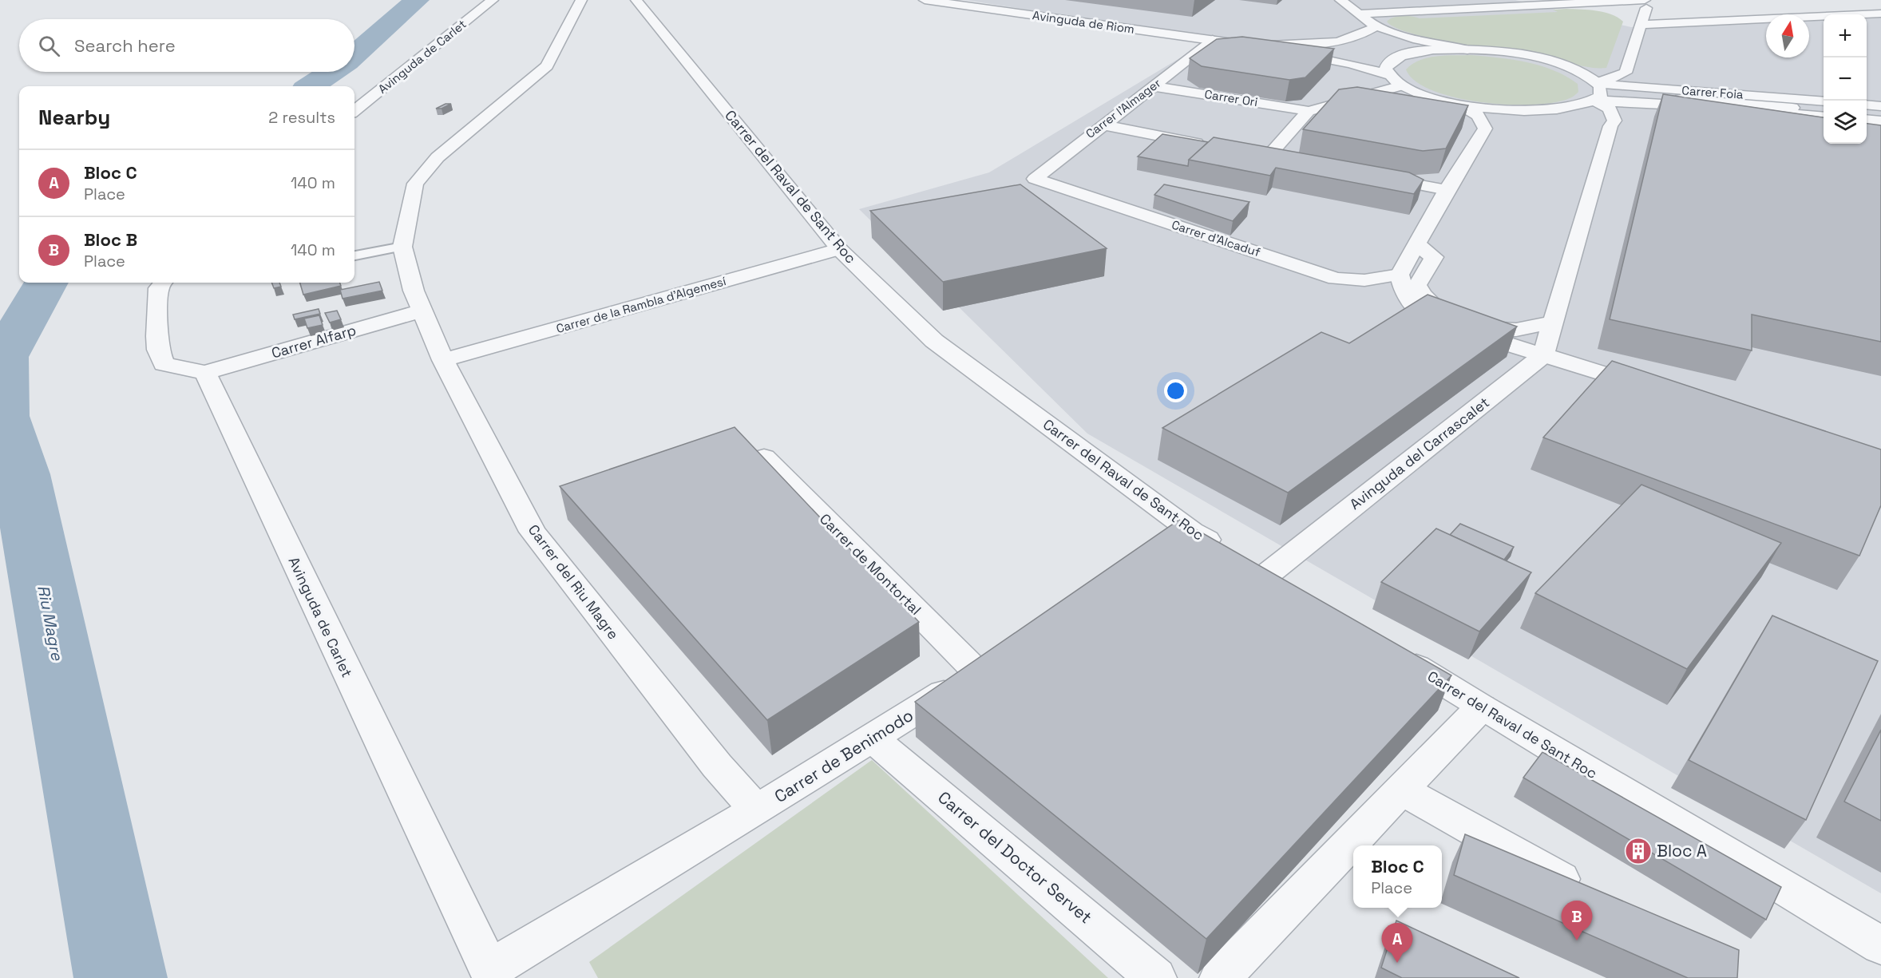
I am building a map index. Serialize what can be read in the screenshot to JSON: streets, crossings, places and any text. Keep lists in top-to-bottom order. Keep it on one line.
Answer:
{"streets":{"street":["Avinguda de Riom","Avinguda de Carlet","Carrer Foia","Carrer Ori","Carrer l'Almager","Carrer del Raval de Sant Roc","Carrer d'Alcaduf","Carrer de la Rambla d'Algemesí","Carrer Alfarp","Avinguda del Carrascalet","Carrer de Montortal","Carrer del Riu Magre","Carrer de Benimodo","Carrer del Doctor Servet"]},"crossings":[["Avinguda de Riom","Carrer l'Almager"],["Avinguda de Carlet","Carrer Alfarp"],["Avinguda de Carlet","Carrer de Benimodo"],["Carrer Ori","Carrer l'Almager"],["Carrer l'Almager","Carrer d'Alcaduf"],["Carrer del Raval de Sant Roc","Carrer de la Rambla d'Algemesí"],["Carrer del Raval de Sant Roc","Avinguda del Carrascalet"],["Carrer de la Rambla d'Algemesí","Carrer del Riu Magre"],["Carrer Alfarp","Carrer del Riu Magre"],["Carrer de Montortal","Carrer de Benimodo"],["Carrer del Riu Magre","Carrer de Benimodo"],["Carrer de Benimodo","Carrer del Doctor Servet"]],"water":["Riu Magre"],"places":{"building":["Bloc A"]},"north":"top","page":{"map_buttons":["+","−"],"search":"Search here","heading":["Nearby","2 results"],"list":[{"mark":"A","name":"Bloc C","note":"Place","value":"140 m"},{"mark":"B","name":"Bloc B","note":"Place","value":"140 m"}],"popup":["Bloc C","Place"],"pins":["B","A"]}}
